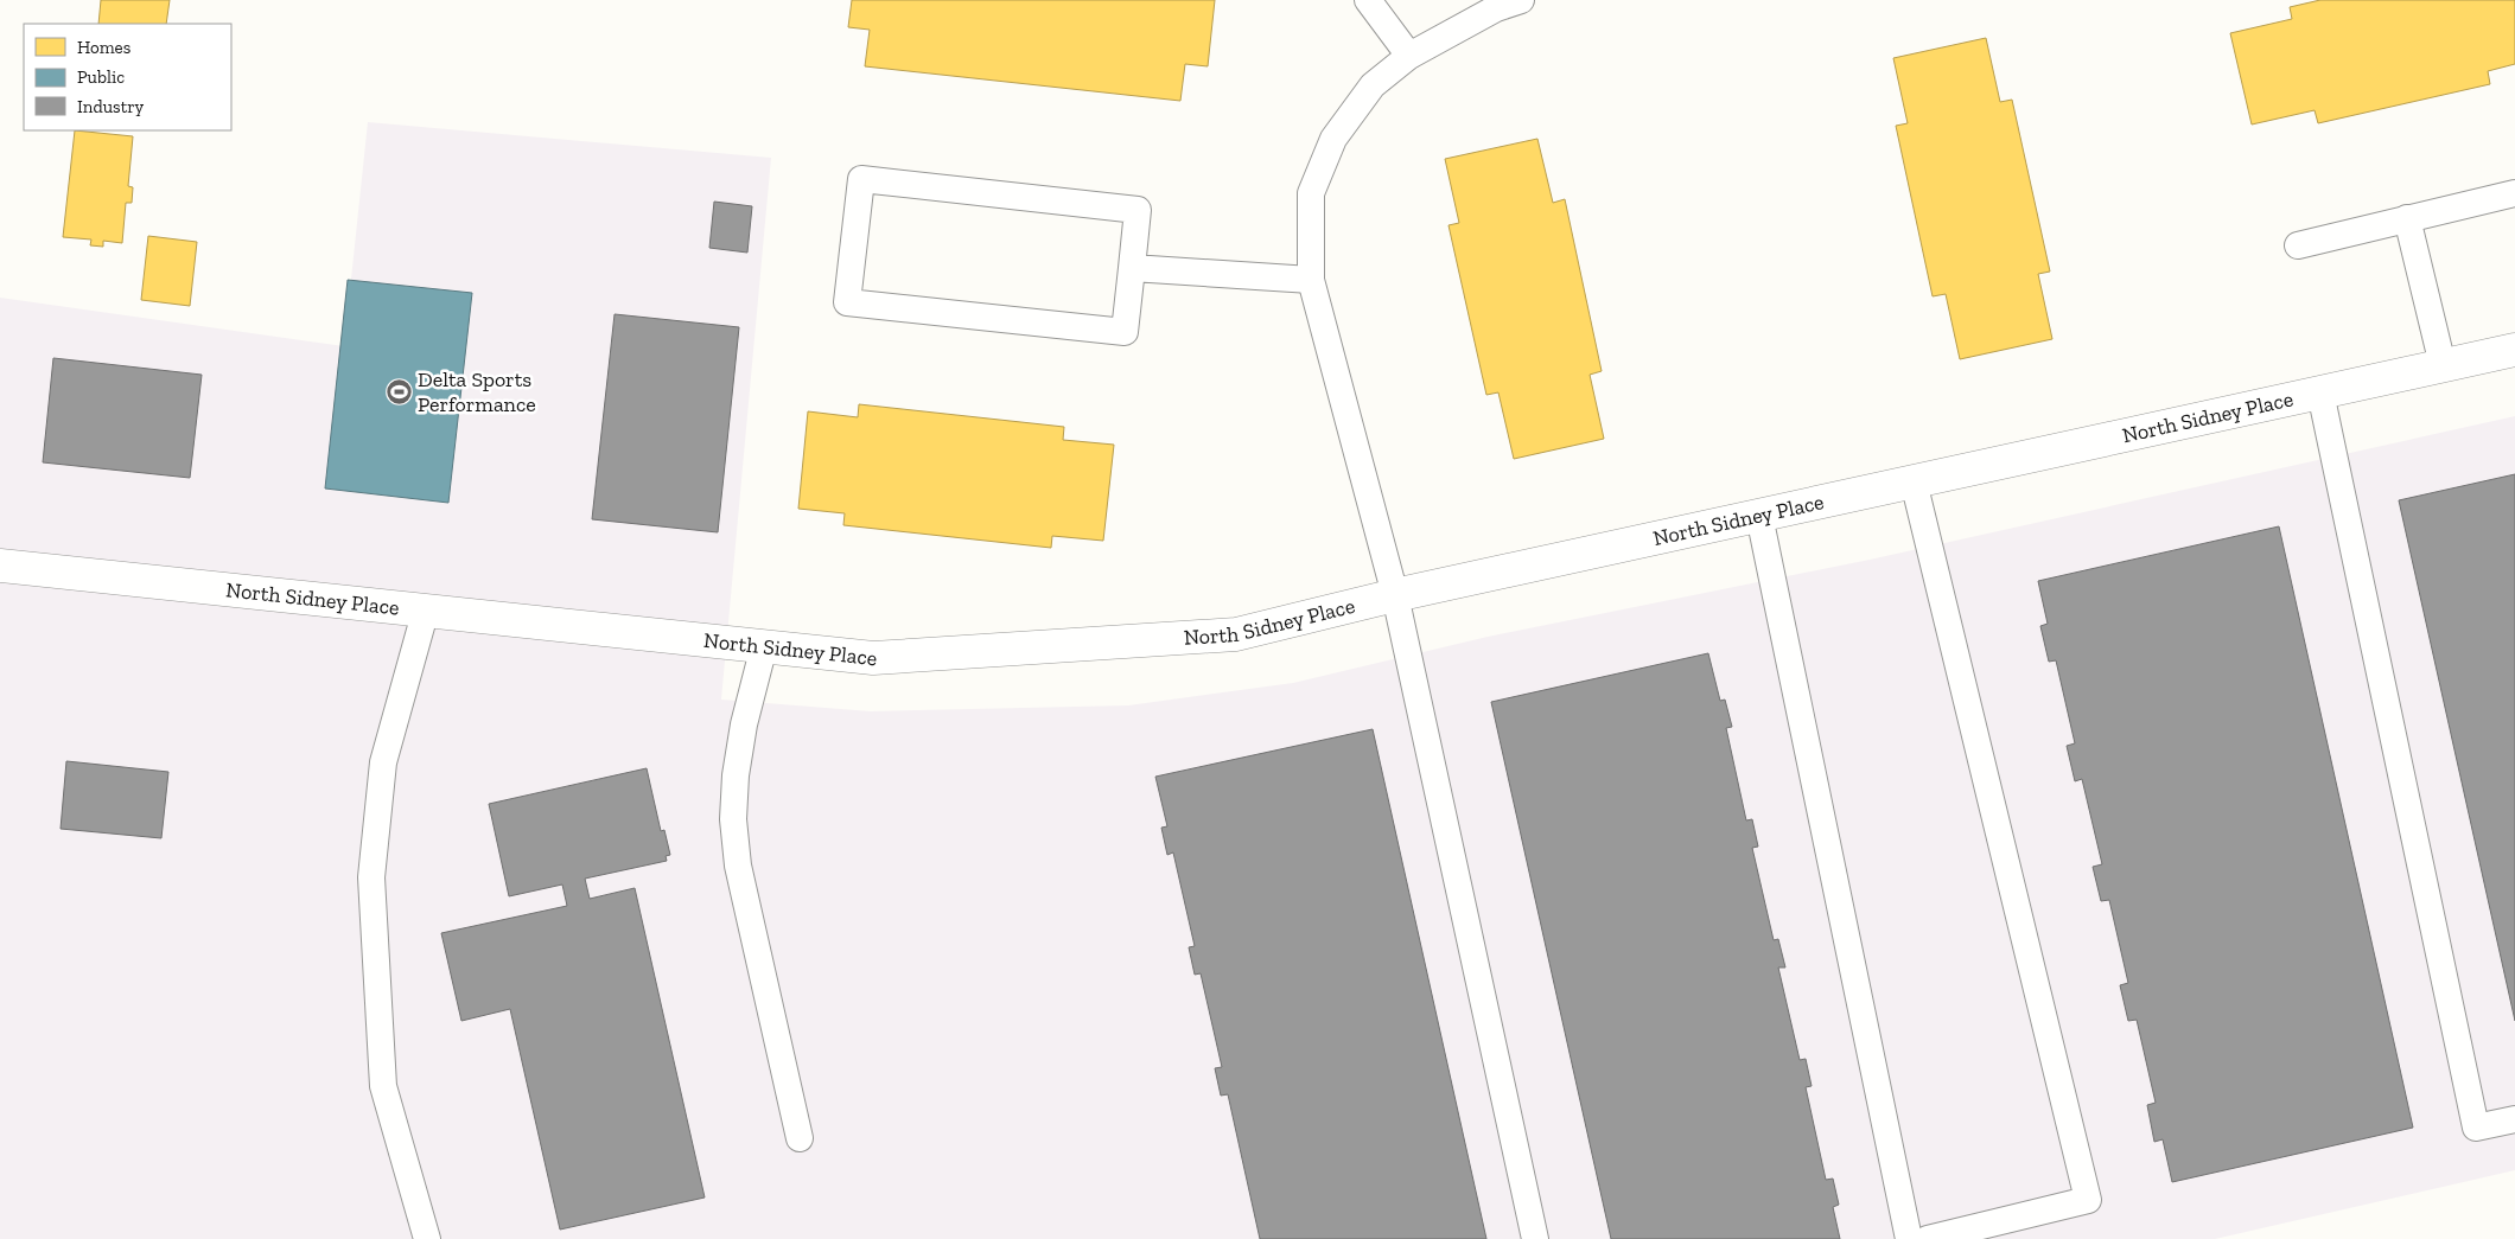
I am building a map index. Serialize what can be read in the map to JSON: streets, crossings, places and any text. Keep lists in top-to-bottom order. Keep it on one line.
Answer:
{"streets":{"street":["North Sidney Place"]},"places":{"sports":["Delta Sports Performance"]},"legend":["Homes","Public","Industry"]}
